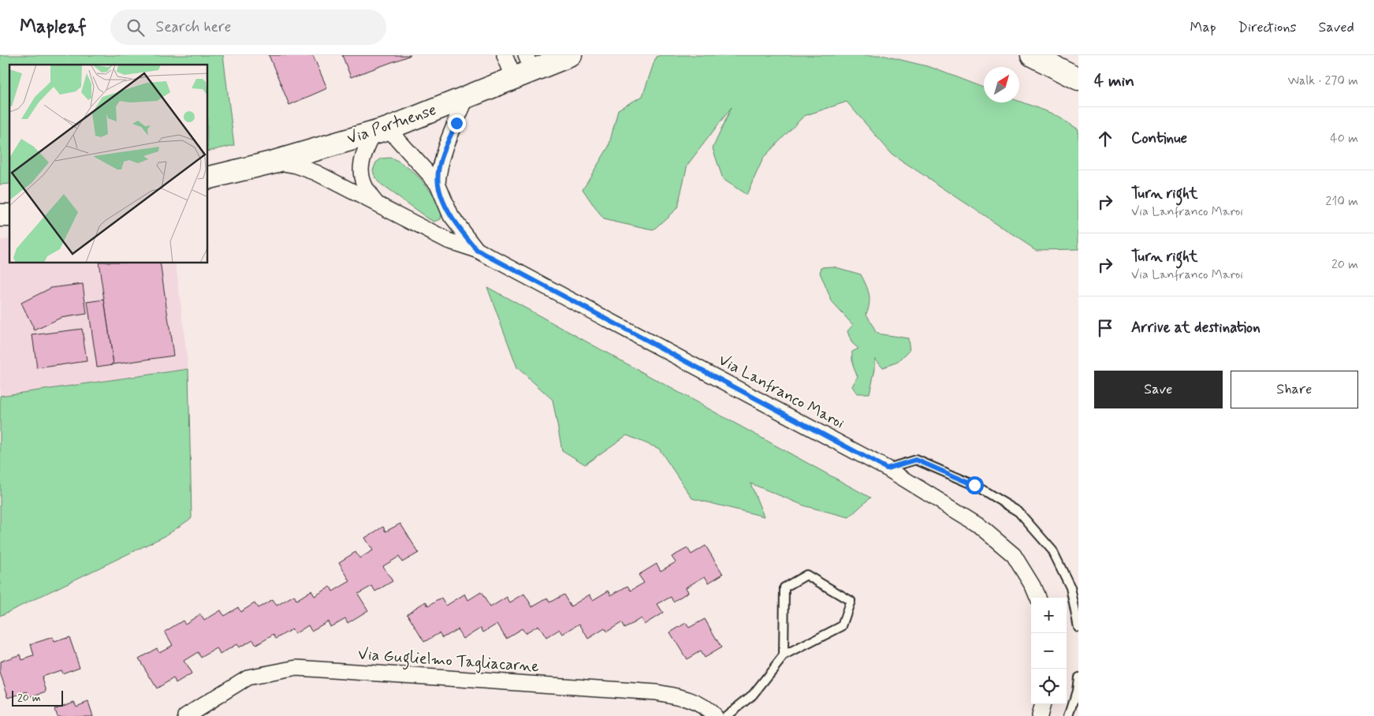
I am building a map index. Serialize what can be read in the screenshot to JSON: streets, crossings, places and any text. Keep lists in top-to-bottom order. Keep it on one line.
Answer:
{"streets":{"main road":["Via Portuense"],"street":["Via Lanfranco Maroi","Via Guglielmo Tagliacarne"]},"crossings":[["Via Portuense","Via Lanfranco Maroi"]],"scale_bar":"20 m","north":"top right","page":{"header":"Mapleaf","search":"Search here","nav":["Map","Directions","Saved"],"heading":["4 min","Walk · 270 m"],"list":[["Continue","40 m"],["Turn right","Via Lanfranco Maroi","210 m"],["Turn right","Via Lanfranco Maroi","20 m"],"Arrive at destination"],"buttons":["Save","Share"],"map_buttons":["+","−"],"scale":"20 m"}}
